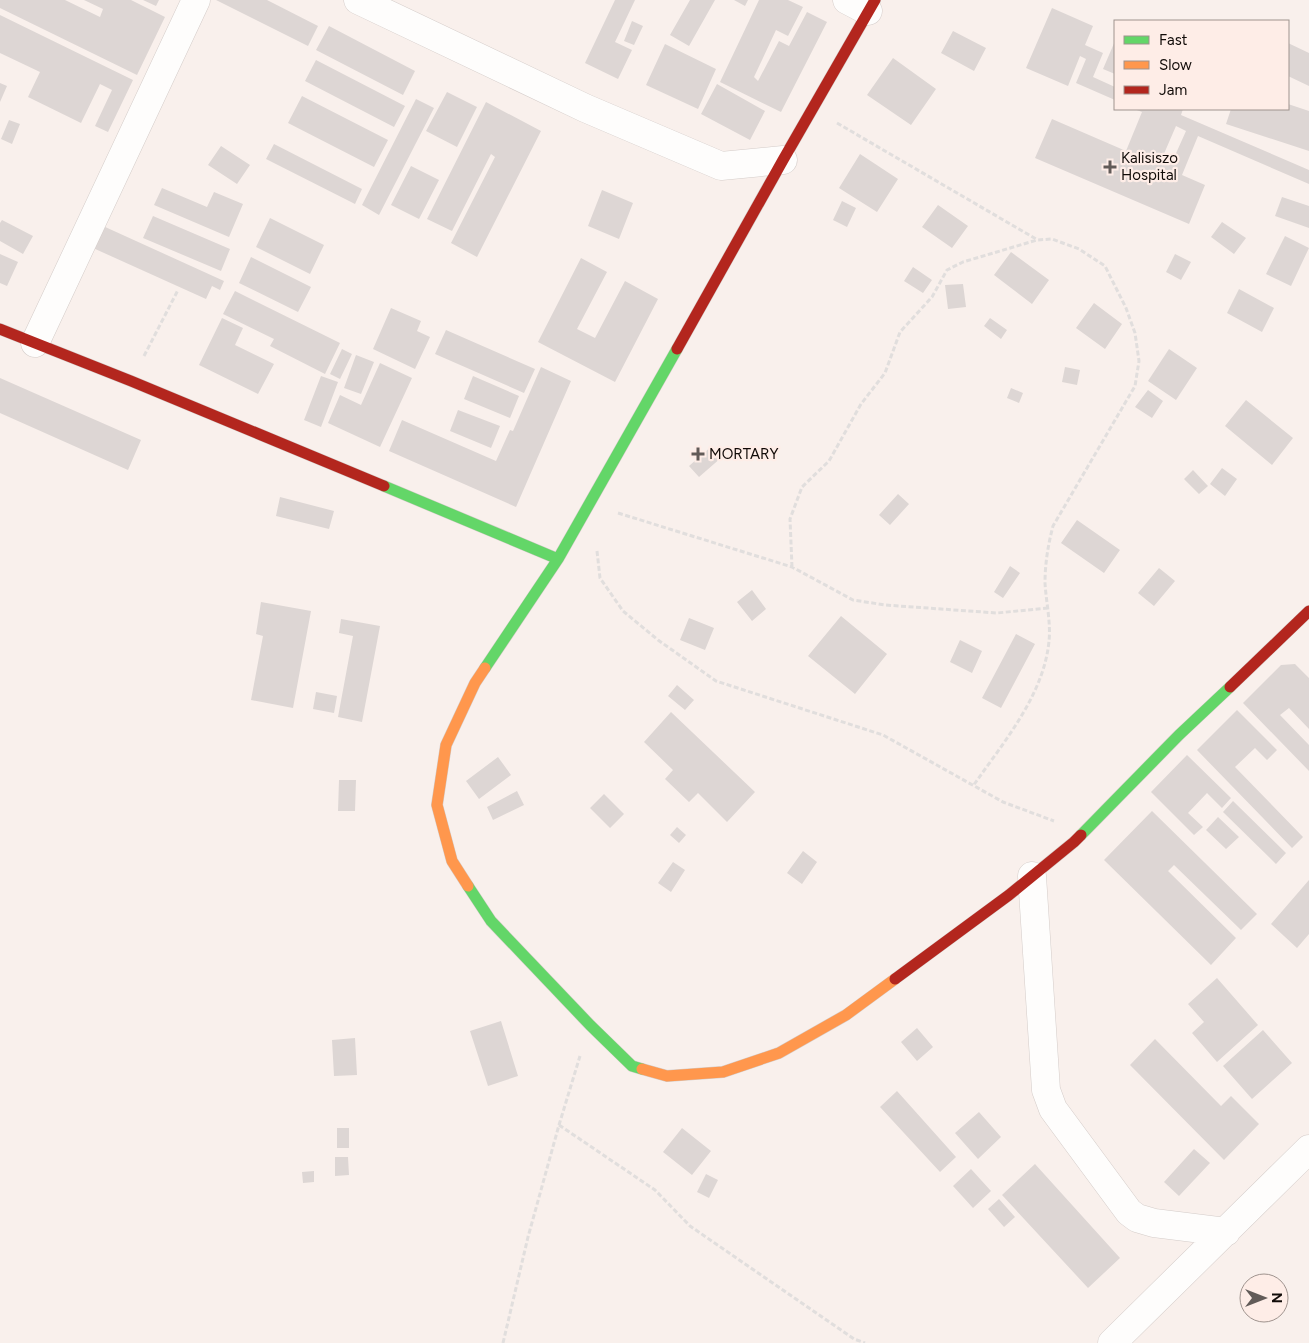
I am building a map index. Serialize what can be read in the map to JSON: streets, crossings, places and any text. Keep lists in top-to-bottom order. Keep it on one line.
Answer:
{"places":{"health":["Kalisiszo Hospital","MORTARY"]},"legend":["Fast","Slow","Jam"],"north":"right"}
